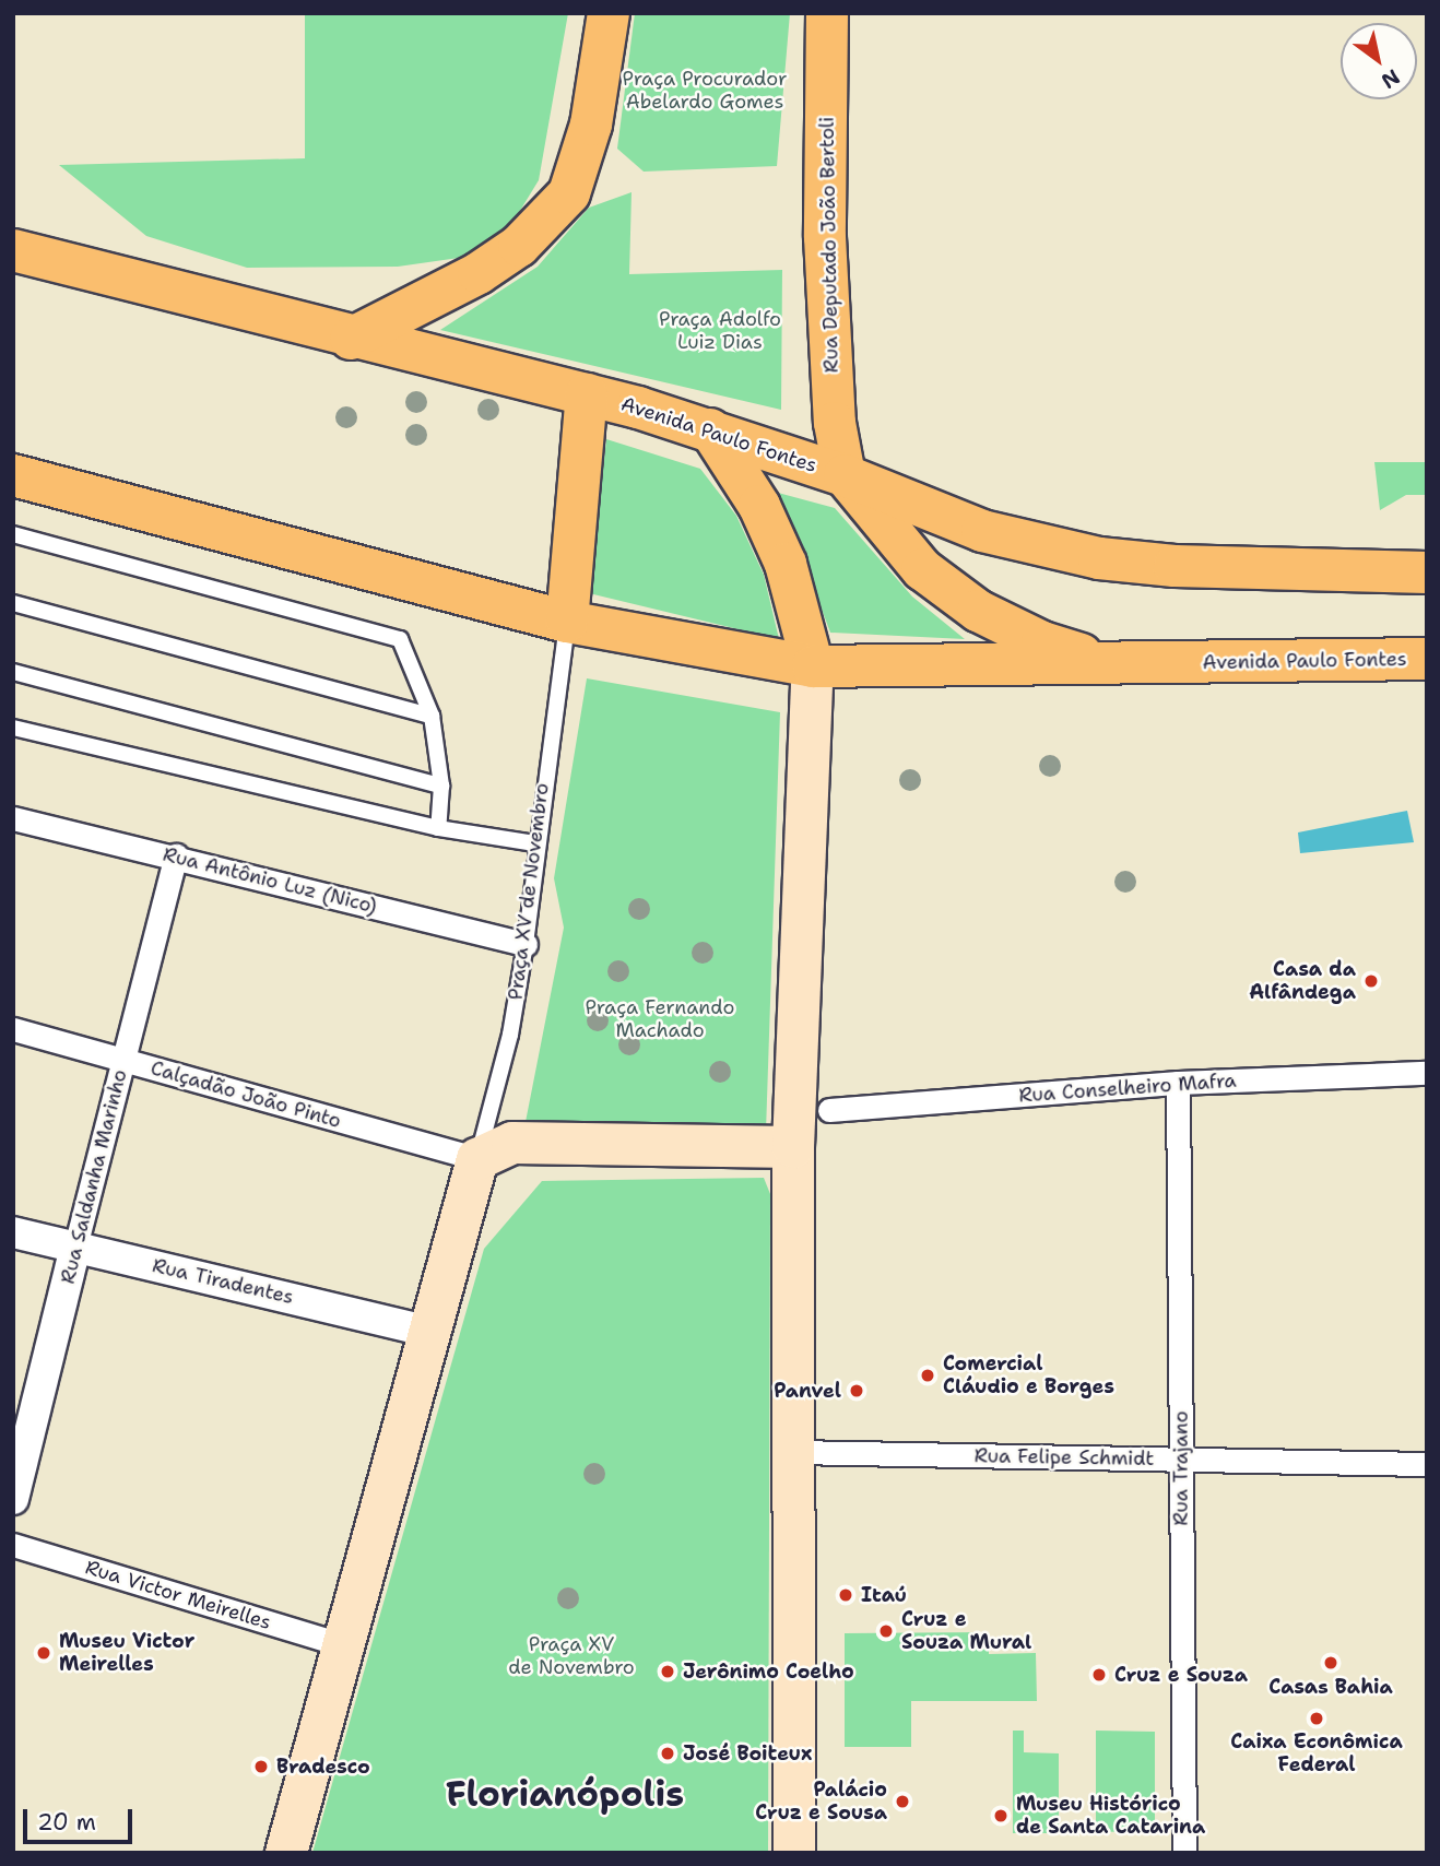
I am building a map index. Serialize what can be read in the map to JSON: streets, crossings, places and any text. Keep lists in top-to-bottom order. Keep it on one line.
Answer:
{"streets":{"main road":["Rua Deputado João Bertoli","Avenida Paulo Fontes","Praça XV de Novembro"],"street":["Rua Antônio Luz (Nico)","Rua Conselheiro Mafra","Calçadão João Pinto","Rua Saldanha Marinho","Rua Tiradentes","Rua Felipe Schmidt","Rua Trajano","Rua Victor Meirelles"]},"crossings":[["Rua Deputado João Bertoli","Avenida Paulo Fontes"],["Avenida Paulo Fontes","Praça XV de Novembro"],["Rua Antônio Luz (Nico)","Praça XV de Novembro"],["Rua Antônio Luz (Nico)","Rua Saldanha Marinho"],["Praça XV de Novembro","Calçadão João Pinto"],["Praça XV de Novembro","Rua Tiradentes"],["Praça XV de Novembro","Rua Victor Meirelles"],["Rua Conselheiro Mafra","Rua Trajano"],["Calçadão João Pinto","Rua Saldanha Marinho"],["Rua Saldanha Marinho","Rua Tiradentes"],["Rua Felipe Schmidt","Rua Trajano"]],"districts":["Florianópolis"],"parks":["Praça Procurador Abelardo Gomes","Praça Adolfo Luiz Dias","Praça Fernando Machado","Praça XV de Novembro"],"places":["Casa da Alfândega","Comercial Cláudio e Borges","Panvel","Itaú","Cruz e Souza Mural","Museu Victor Meirelles","Casas Bahia","Jerônimo Coelho","Cruz e Souza","Caixa Econômica Federal","José Boiteux","Bradesco","Palácio Cruz e Sousa","Museu Histórico de Santa Catarina"],"scale_bar":"20 m","north":"bottom right"}
